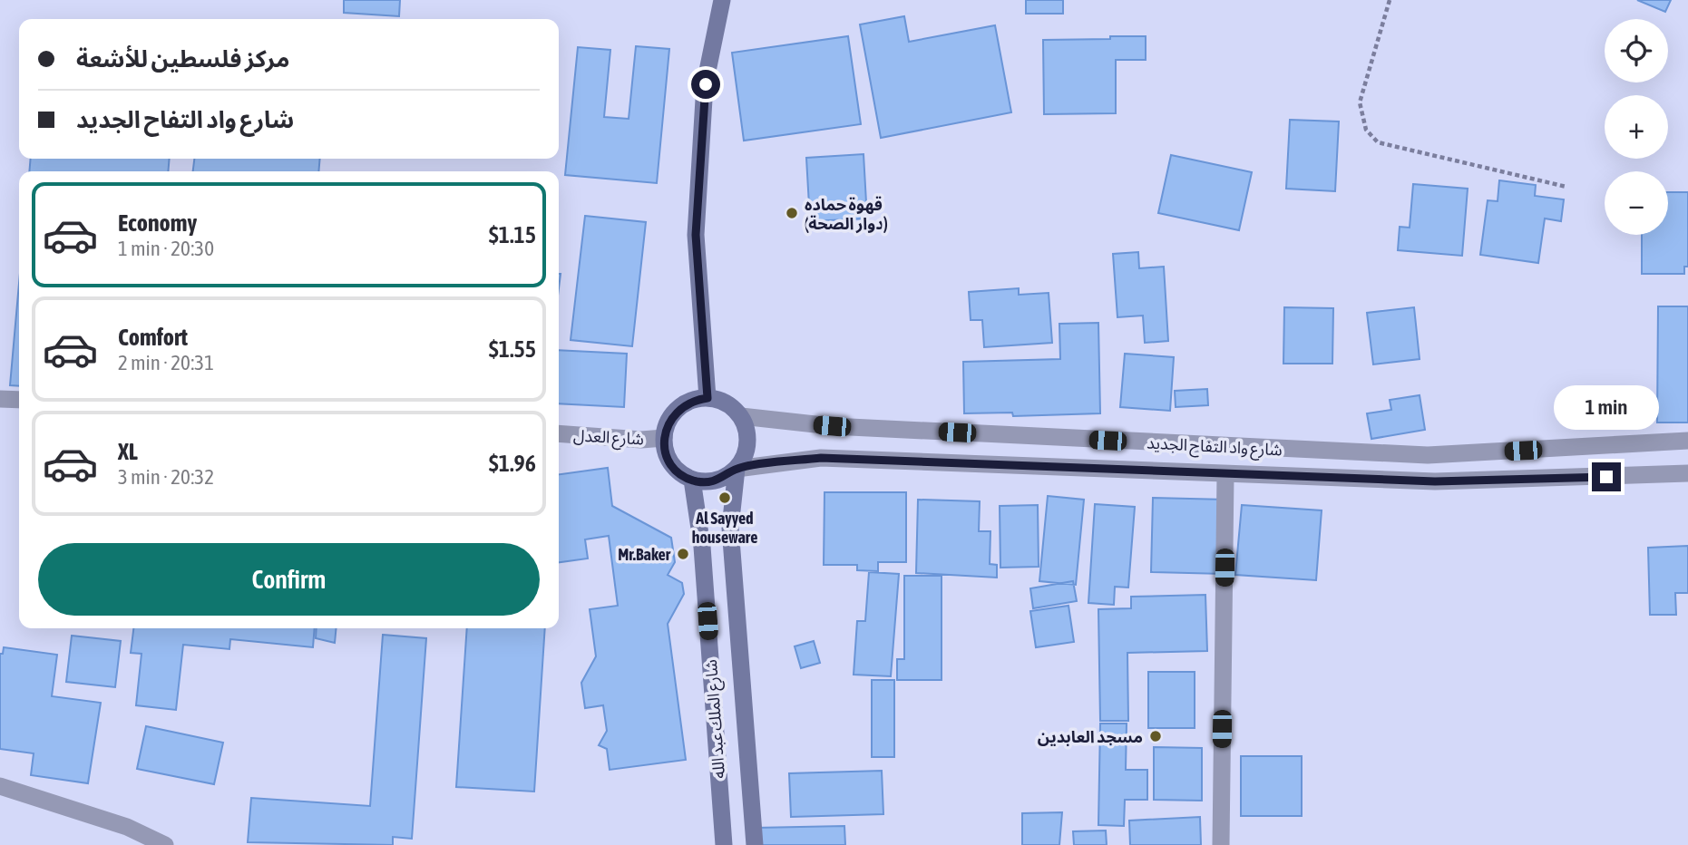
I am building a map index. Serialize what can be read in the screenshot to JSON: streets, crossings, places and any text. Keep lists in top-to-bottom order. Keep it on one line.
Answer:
{"streets":{"main road":["شارع الملك عبد الله"],"street":["شارع العدل","شارع واد التفاح الجديد"]},"crossings":[["شارع العدل","شارع واد التفاح الجديد"],["شارع العدل","شارع الملك عبد الله"],["شارع واد التفاح الجديد","شارع الملك عبد الله"]],"places":["قهوة حماده (دوار الصحة)","Al Sayyed houseware","Mr.Baker","مسجد العابدين"],"page":{"map_buttons":["+","−"],"banner":["مركز فلسطين للأشعة","شارع واد التفاح الجديد"],"list":[{"name":"Economy","note":"1 min · 20:30","value":"$1.15"},{"name":"Comfort","note":"2 min · 20:31","value":"$1.55"},{"name":"XL","note":"3 min · 20:32","value":"$1.96"}],"bubble":"1 min","buttons":"Confirm"}}
